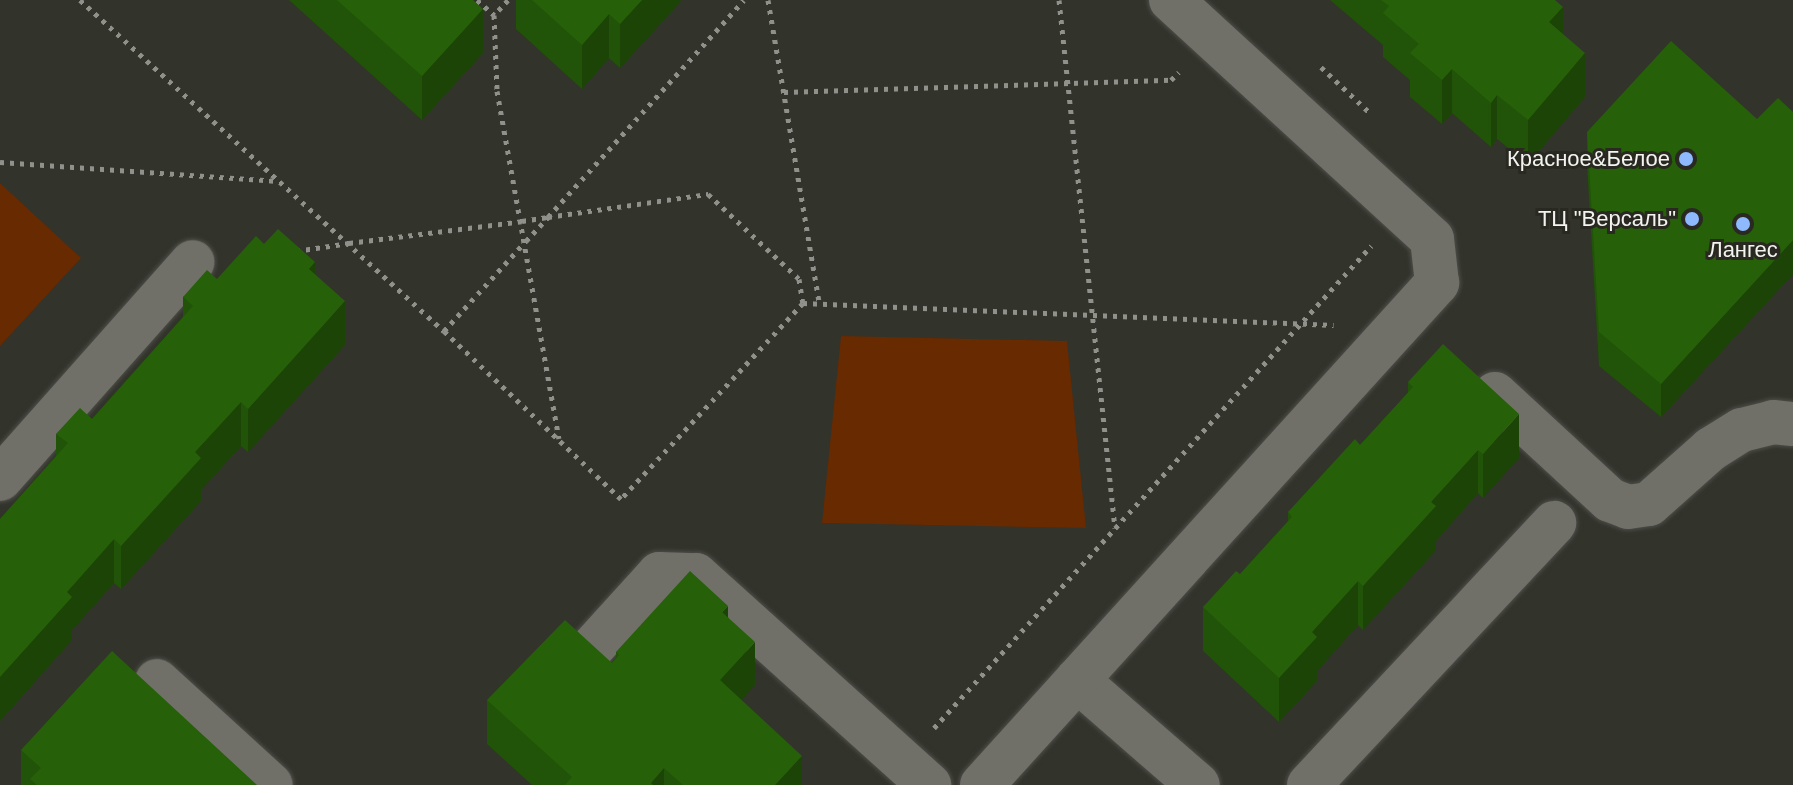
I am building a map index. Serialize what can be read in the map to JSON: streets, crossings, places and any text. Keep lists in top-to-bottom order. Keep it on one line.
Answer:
{"places":["Красное&Белое","ТЦ \"Версаль\"","Лангес"]}
